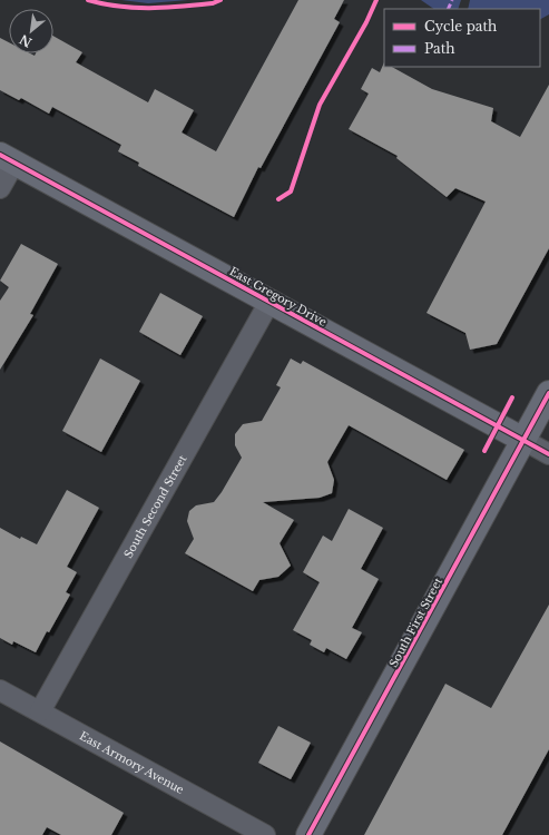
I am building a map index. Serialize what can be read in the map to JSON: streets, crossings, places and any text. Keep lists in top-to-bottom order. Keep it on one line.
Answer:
{"streets":{"street":["East Gregory Drive","South Second Street","South First Street","East Armory Avenue"]},"crossings":[["East Gregory Drive","South Second Street"],["East Gregory Drive","South First Street"],["South Second Street","East Armory Avenue"]],"legend":["Cycle path","Path"],"north":"bottom left"}
